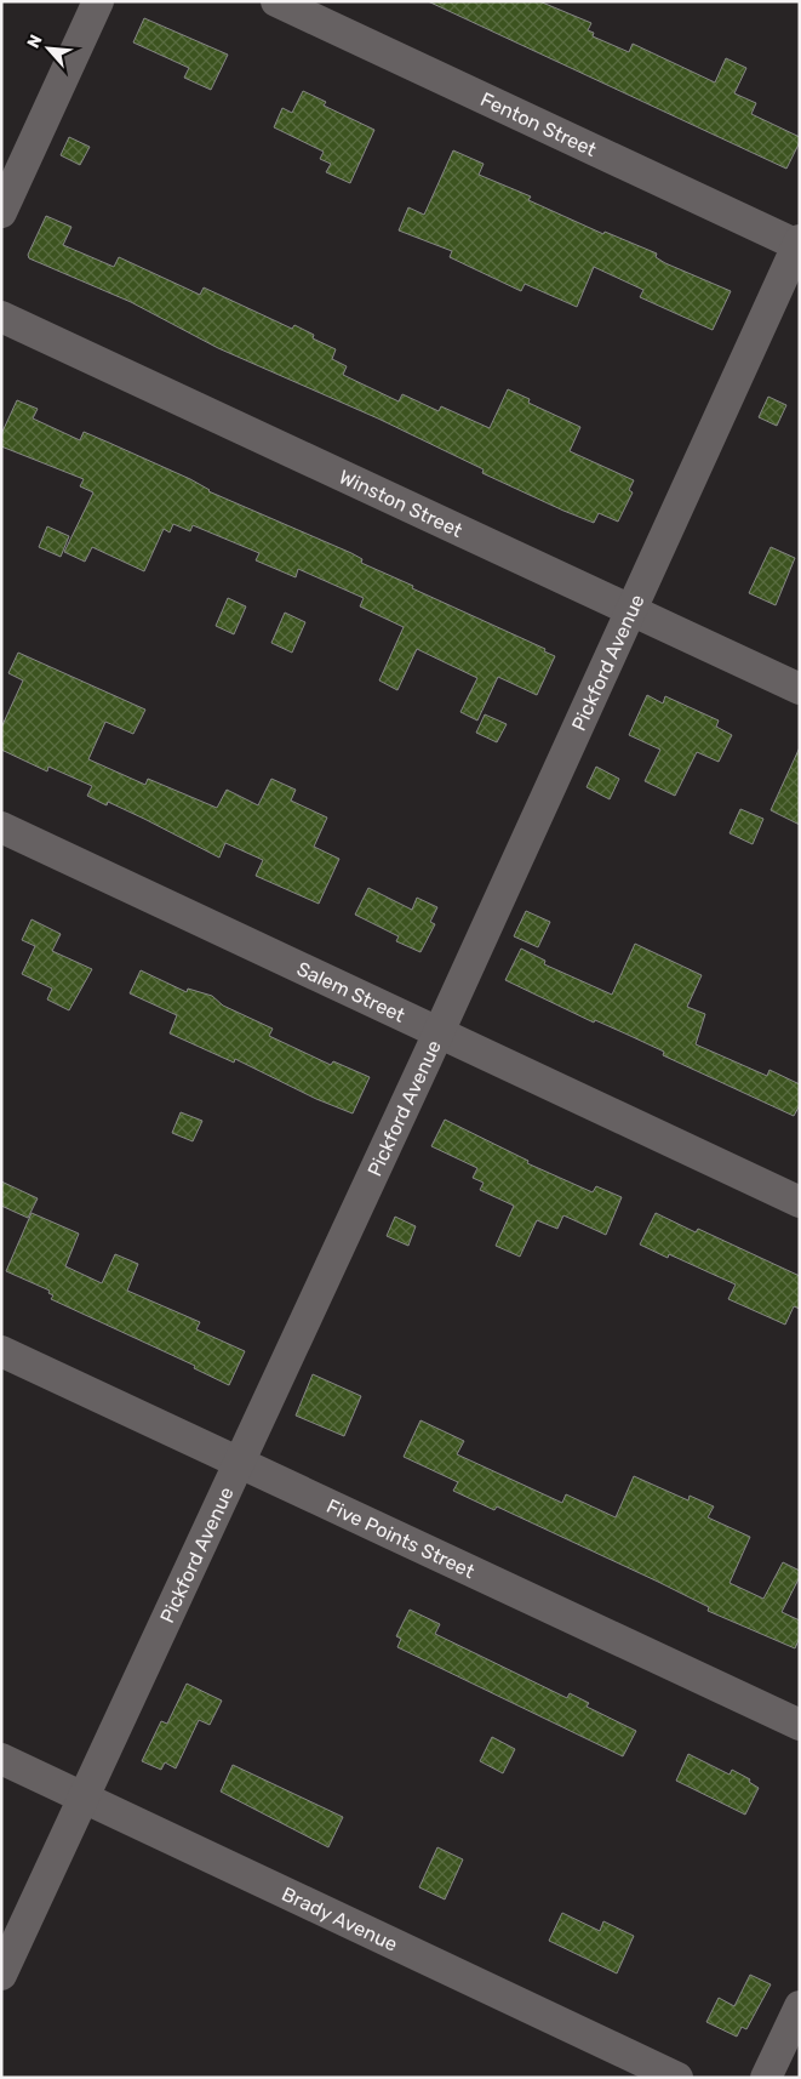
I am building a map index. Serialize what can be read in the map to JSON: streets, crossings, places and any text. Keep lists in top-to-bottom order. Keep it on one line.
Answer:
{"streets":{"street":["Fenton Street","Winston Street","Pickford Avenue","Salem Street","Five Points Street","Brady Avenue"]},"crossings":[["Fenton Street","Pickford Avenue"],["Winston Street","Pickford Avenue"],["Pickford Avenue","Salem Street"],["Pickford Avenue","Five Points Street"],["Pickford Avenue","Brady Avenue"]],"north":"top left"}
